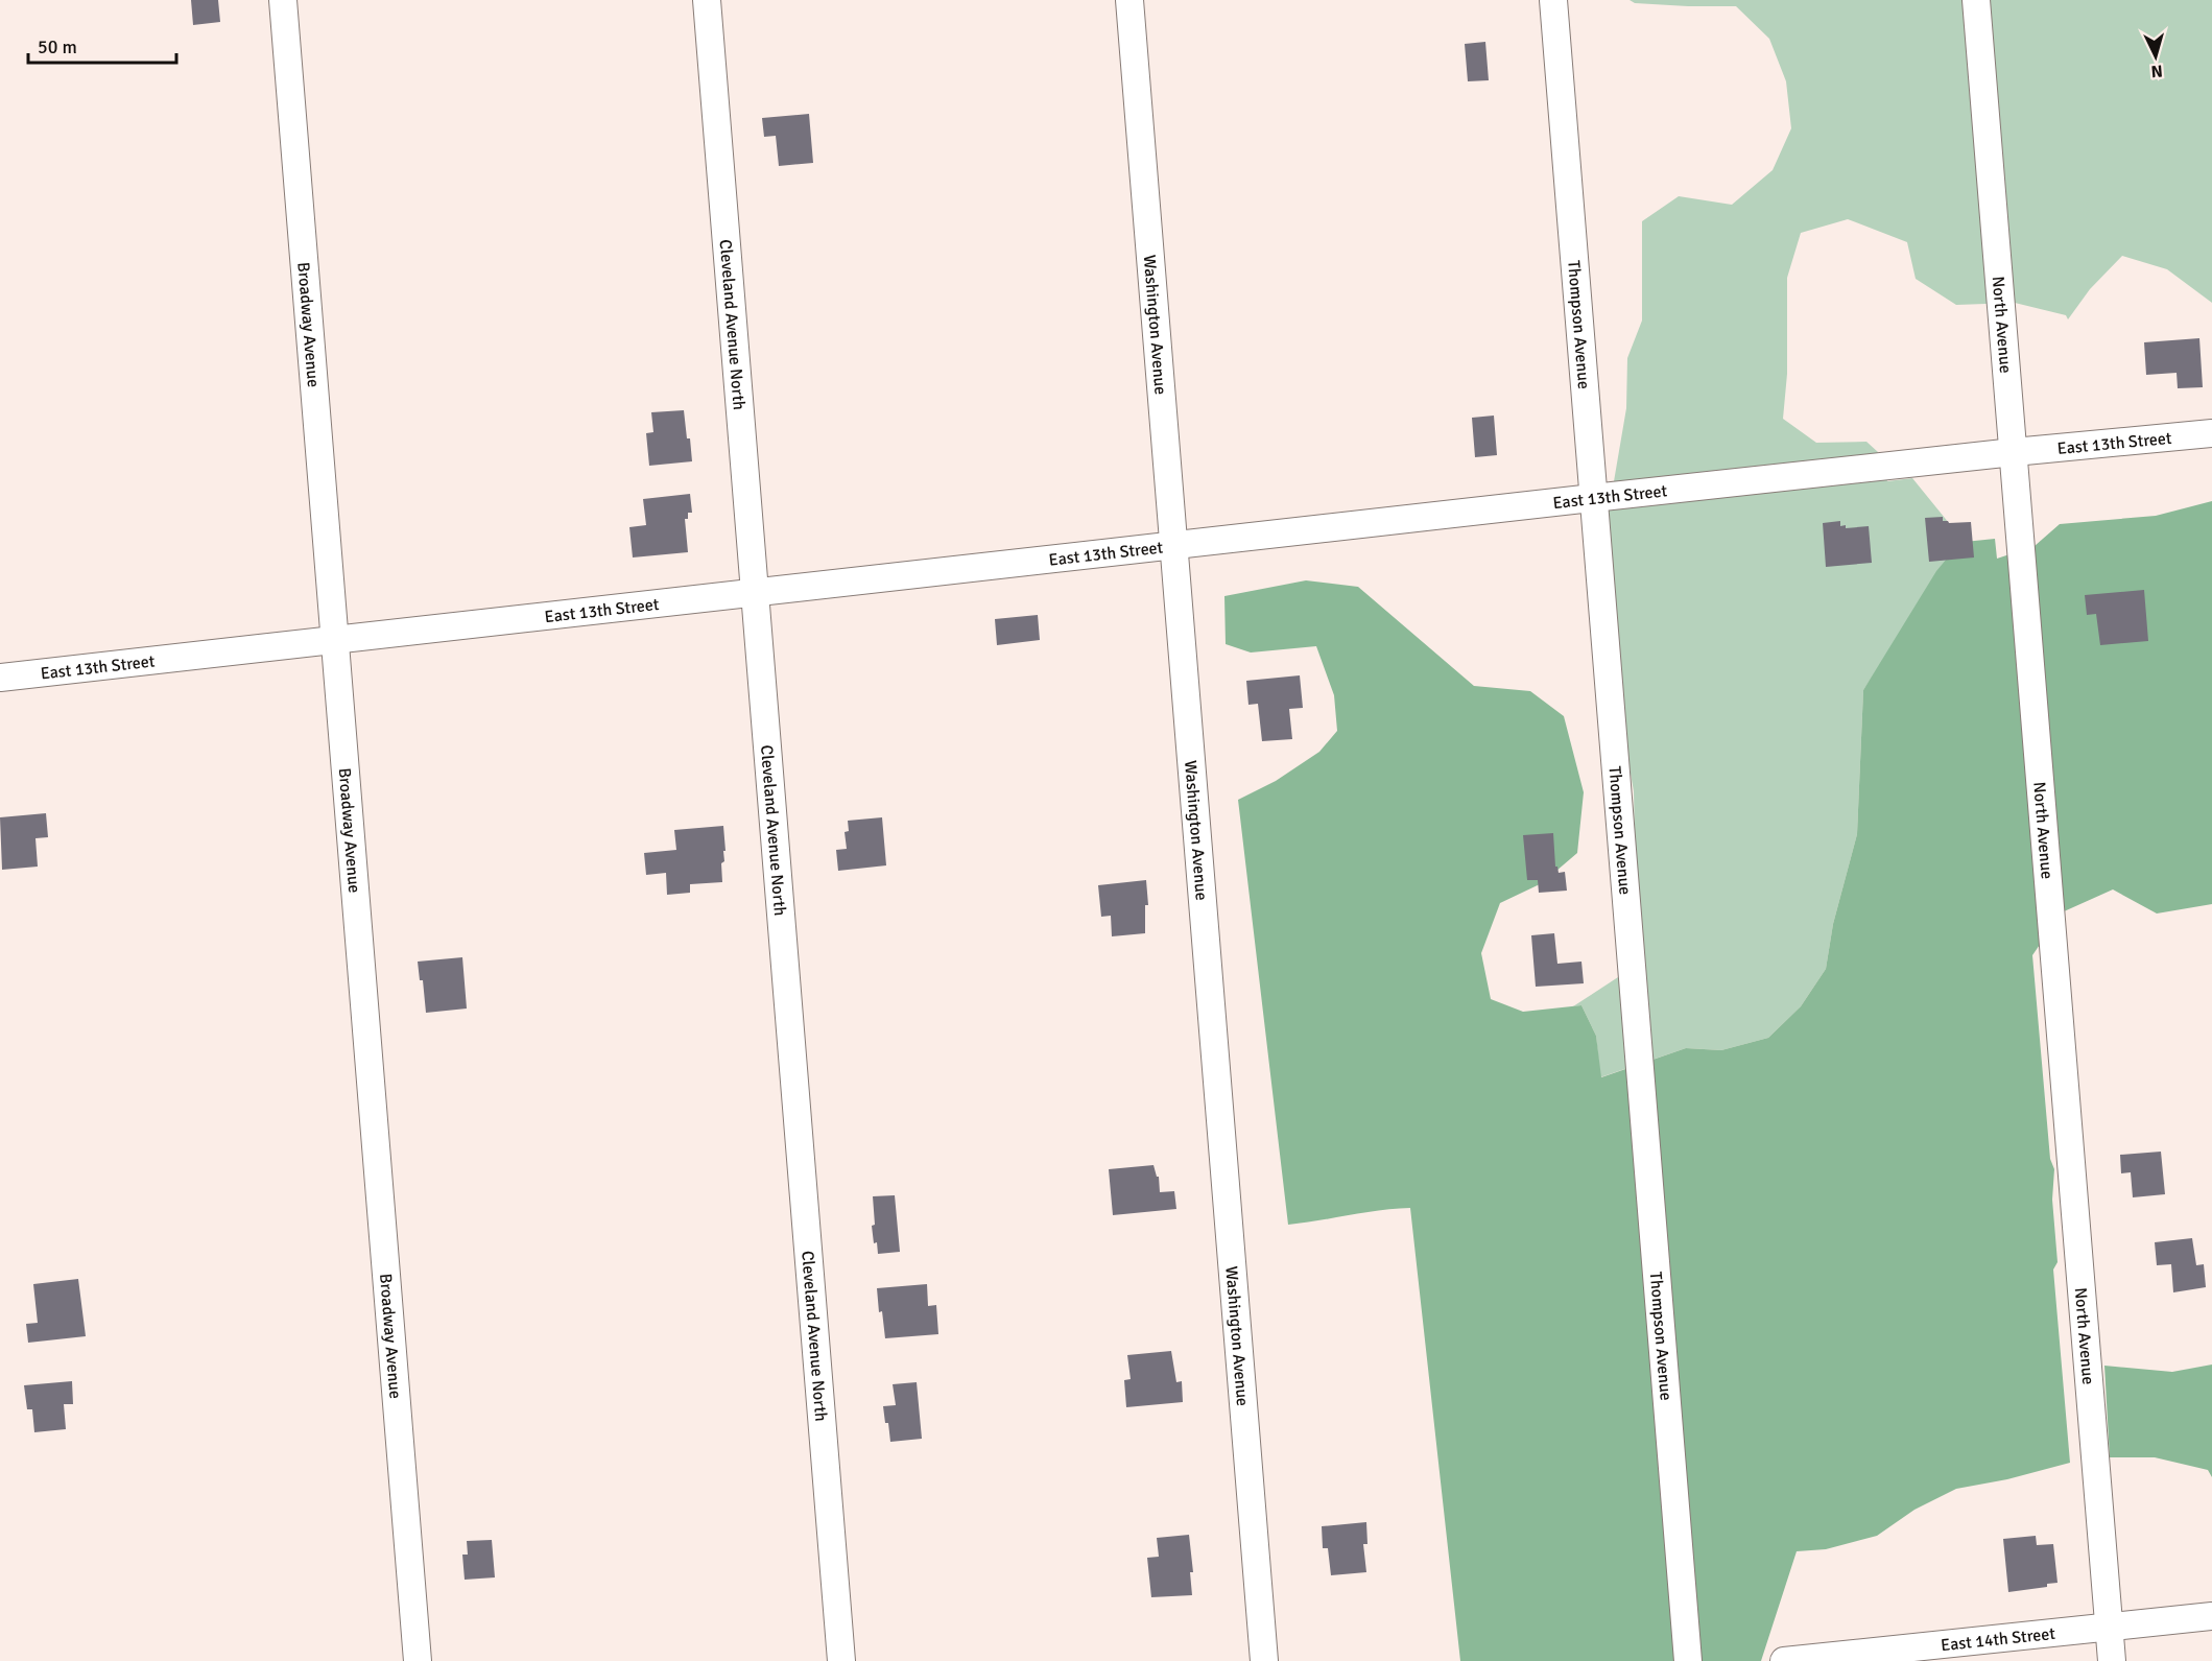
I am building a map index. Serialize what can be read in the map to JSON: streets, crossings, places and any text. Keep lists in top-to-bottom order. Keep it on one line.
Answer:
{"streets":{"street":["Broadway Avenue","Cleveland Avenue North","Washington Avenue","Thompson Avenue","North Avenue","East 13th Street","East 14th Street"]},"crossings":[["Broadway Avenue","East 13th Street"],["Cleveland Avenue North","East 13th Street"],["Washington Avenue","East 13th Street"],["Thompson Avenue","East 13th Street"],["North Avenue","East 13th Street"],["North Avenue","East 14th Street"]],"scale_bar":"50 m","north":"bottom"}
